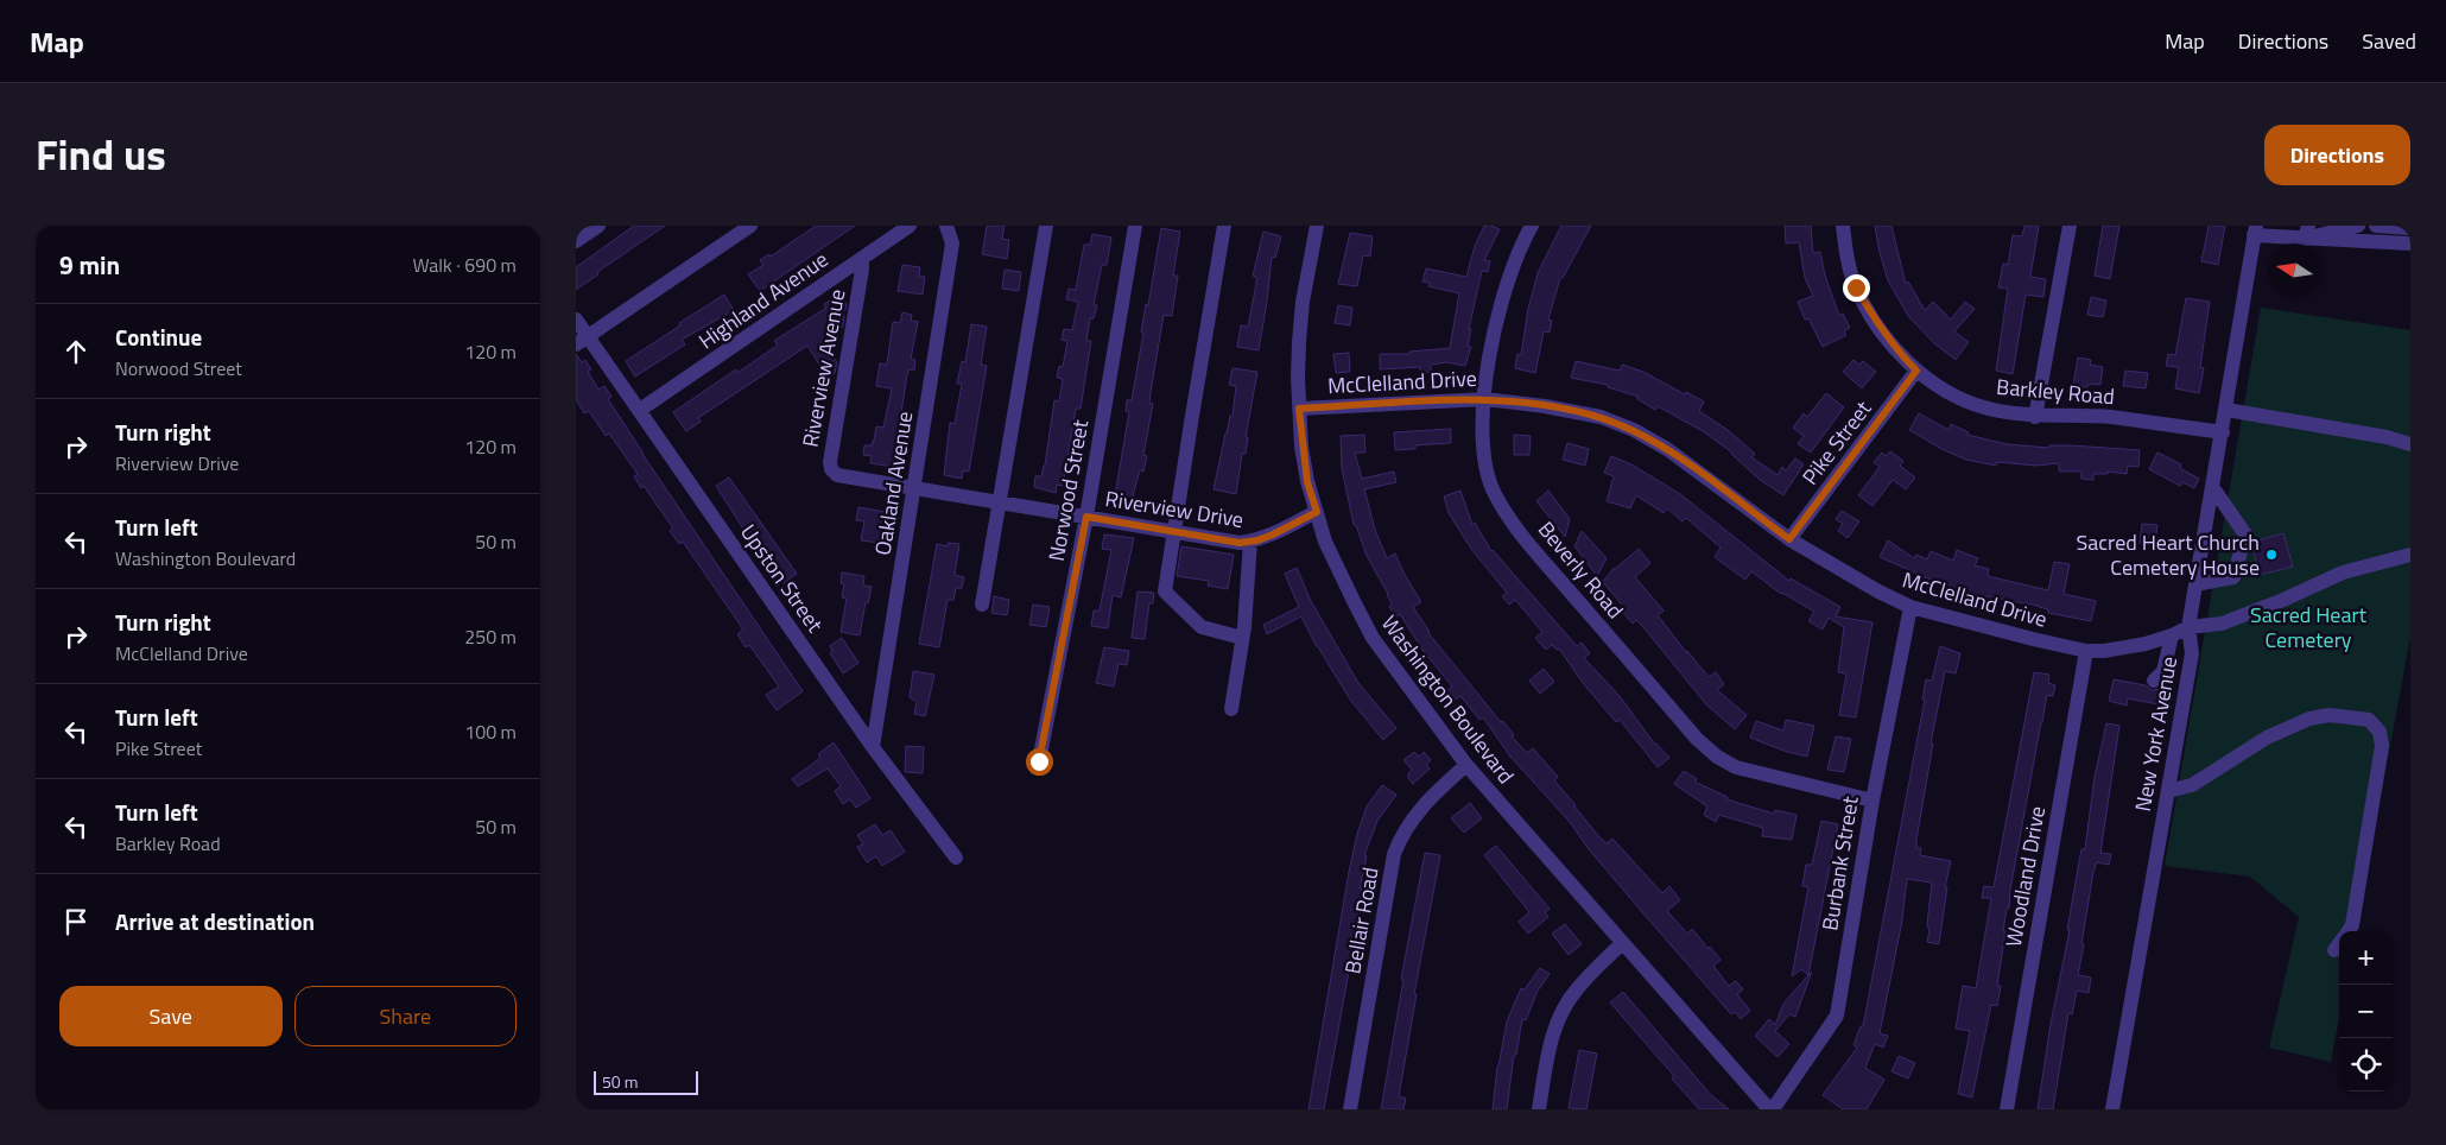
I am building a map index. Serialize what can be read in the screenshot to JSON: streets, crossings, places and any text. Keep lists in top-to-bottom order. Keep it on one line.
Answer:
{"streets":{"street":["Highland Avenue","Riverview Avenue","McClelland Drive","Barkley Road","Pike Street","Oakland Avenue","Norwood Street","Riverview Drive","Beverly Road","Upston Street","Washington Boulevard","New York Avenue","Burbank Street","Woodland Drive","Bellair Road"]},"crossings":[["Highland Avenue","Riverview Avenue"],["Highland Avenue","Upston Street"],["Riverview Avenue","Oakland Avenue"],["Riverview Avenue","Riverview Drive"],["McClelland Drive","Pike Street"],["McClelland Drive","Beverly Road"],["McClelland Drive","Washington Boulevard"],["McClelland Drive","New York Avenue"],["McClelland Drive","Burbank Street"],["McClelland Drive","Woodland Drive"],["Barkley Road","Pike Street"],["Barkley Road","New York Avenue"],["Oakland Avenue","Riverview Drive"],["Oakland Avenue","Upston Street"],["Norwood Street","Riverview Drive"],["Riverview Drive","Washington Boulevard"],["Beverly Road","Burbank Street"],["Washington Boulevard","Burbank Street"],["Washington Boulevard","Bellair Road"]],"parks":["Sacred Heart Cemetery"],"places":["Sacred Heart Church Cemetery House"],"scale_bar":"50 m","north":"left","page":{"header":"Map","nav":["Map","Directions","Saved"],"title":"Find us","buttons":["Directions",["Save","Share"]],"heading":["9 min","Walk · 690 m"],"list":[["Continue","Norwood Street","120 m"],["Turn right","Riverview Drive","120 m"],["Turn left","Washington Boulevard","50 m"],["Turn right","McClelland Drive","250 m"],["Turn left","Pike Street","100 m"],["Turn left","Barkley Road","50 m"],"Arrive at destination"],"map_buttons":["+","−"],"scale":"50 m"}}
